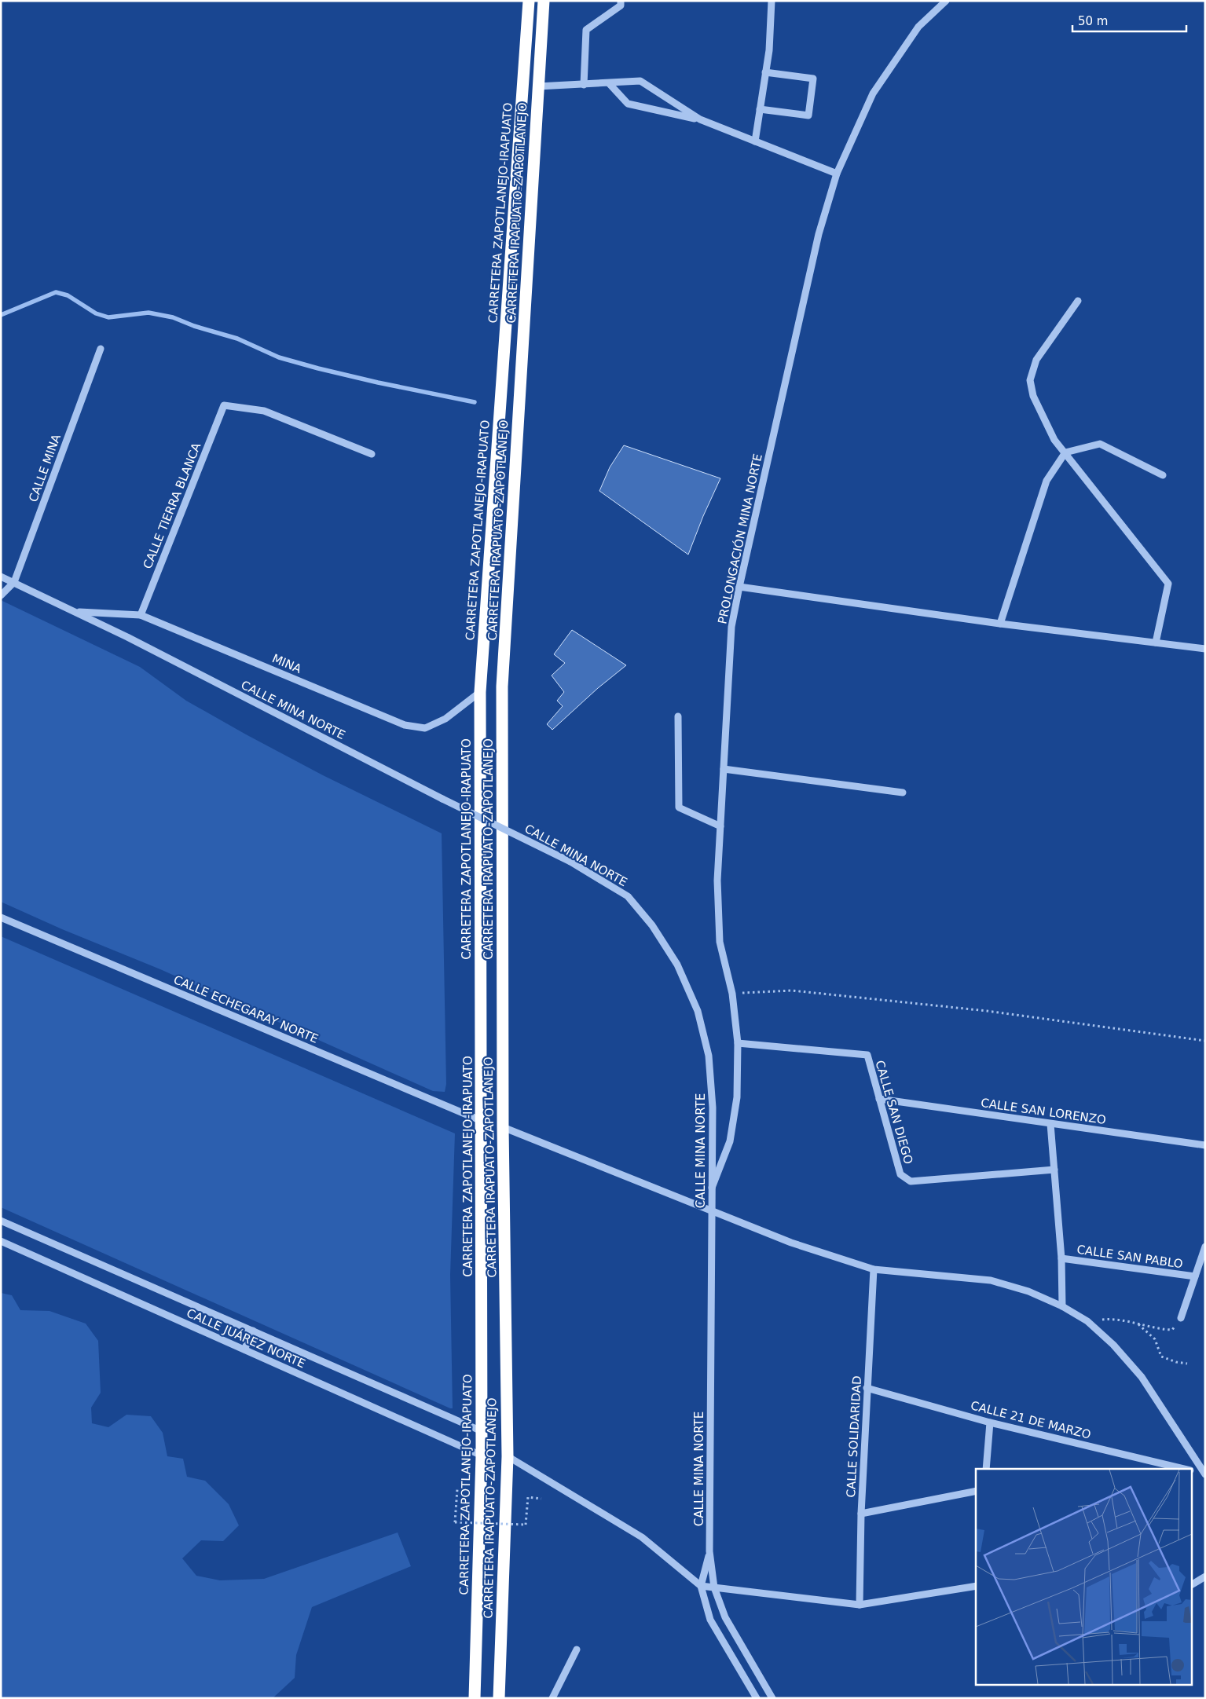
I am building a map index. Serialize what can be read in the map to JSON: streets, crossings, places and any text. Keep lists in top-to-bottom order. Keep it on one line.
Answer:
{"streets":{"highway":["CARRETERA ZAPOTLANEJO-IRAPUATO","CARRETERA IRAPUATO-ZAPOTLANEJO"],"street":["CALLE MINA","CALLE TIERRA BLANCA","PROLONGACIÓN MINA NORTE","MINA","CALLE MINA NORTE","CALLE ECHEGARAY NORTE","CALLE SAN LORENZO","CALLE SAN DIEGO","CALLE SAN PABLO","CALLE JUÁREZ NORTE","CALLE 21 DE MARZO","CALLE SOLIDARIDAD"]},"crossings":[["CARRETERA ZAPOTLANEJO-IRAPUATO","MINA"],["CARRETERA ZAPOTLANEJO-IRAPUATO","CALLE ECHEGARAY NORTE"],["CARRETERA ZAPOTLANEJO-IRAPUATO","CALLE JUÁREZ NORTE"],["CALLE MINA","CALLE MINA NORTE"],["CALLE TIERRA BLANCA","MINA"],["PROLONGACIÓN MINA NORTE","CALLE MINA NORTE"],["PROLONGACIÓN MINA NORTE","CALLE SAN DIEGO"],["MINA","CALLE MINA NORTE"],["CALLE SAN LORENZO","CALLE SAN DIEGO"],["CALLE 21 DE MARZO","CALLE SOLIDARIDAD"]],"scale_bar":"50 m"}
